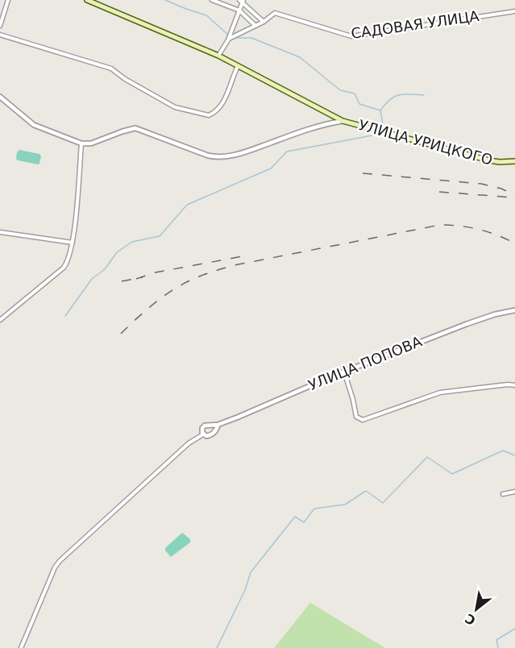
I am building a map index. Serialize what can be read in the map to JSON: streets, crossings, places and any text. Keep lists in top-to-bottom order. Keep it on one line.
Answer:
{"streets":{"main road":["УЛИЦА УРИЦКОГО"],"street":["САДОВАЯ УЛИЦА","УЛИЦА ПОПОВА"]},"north":"bottom left"}
